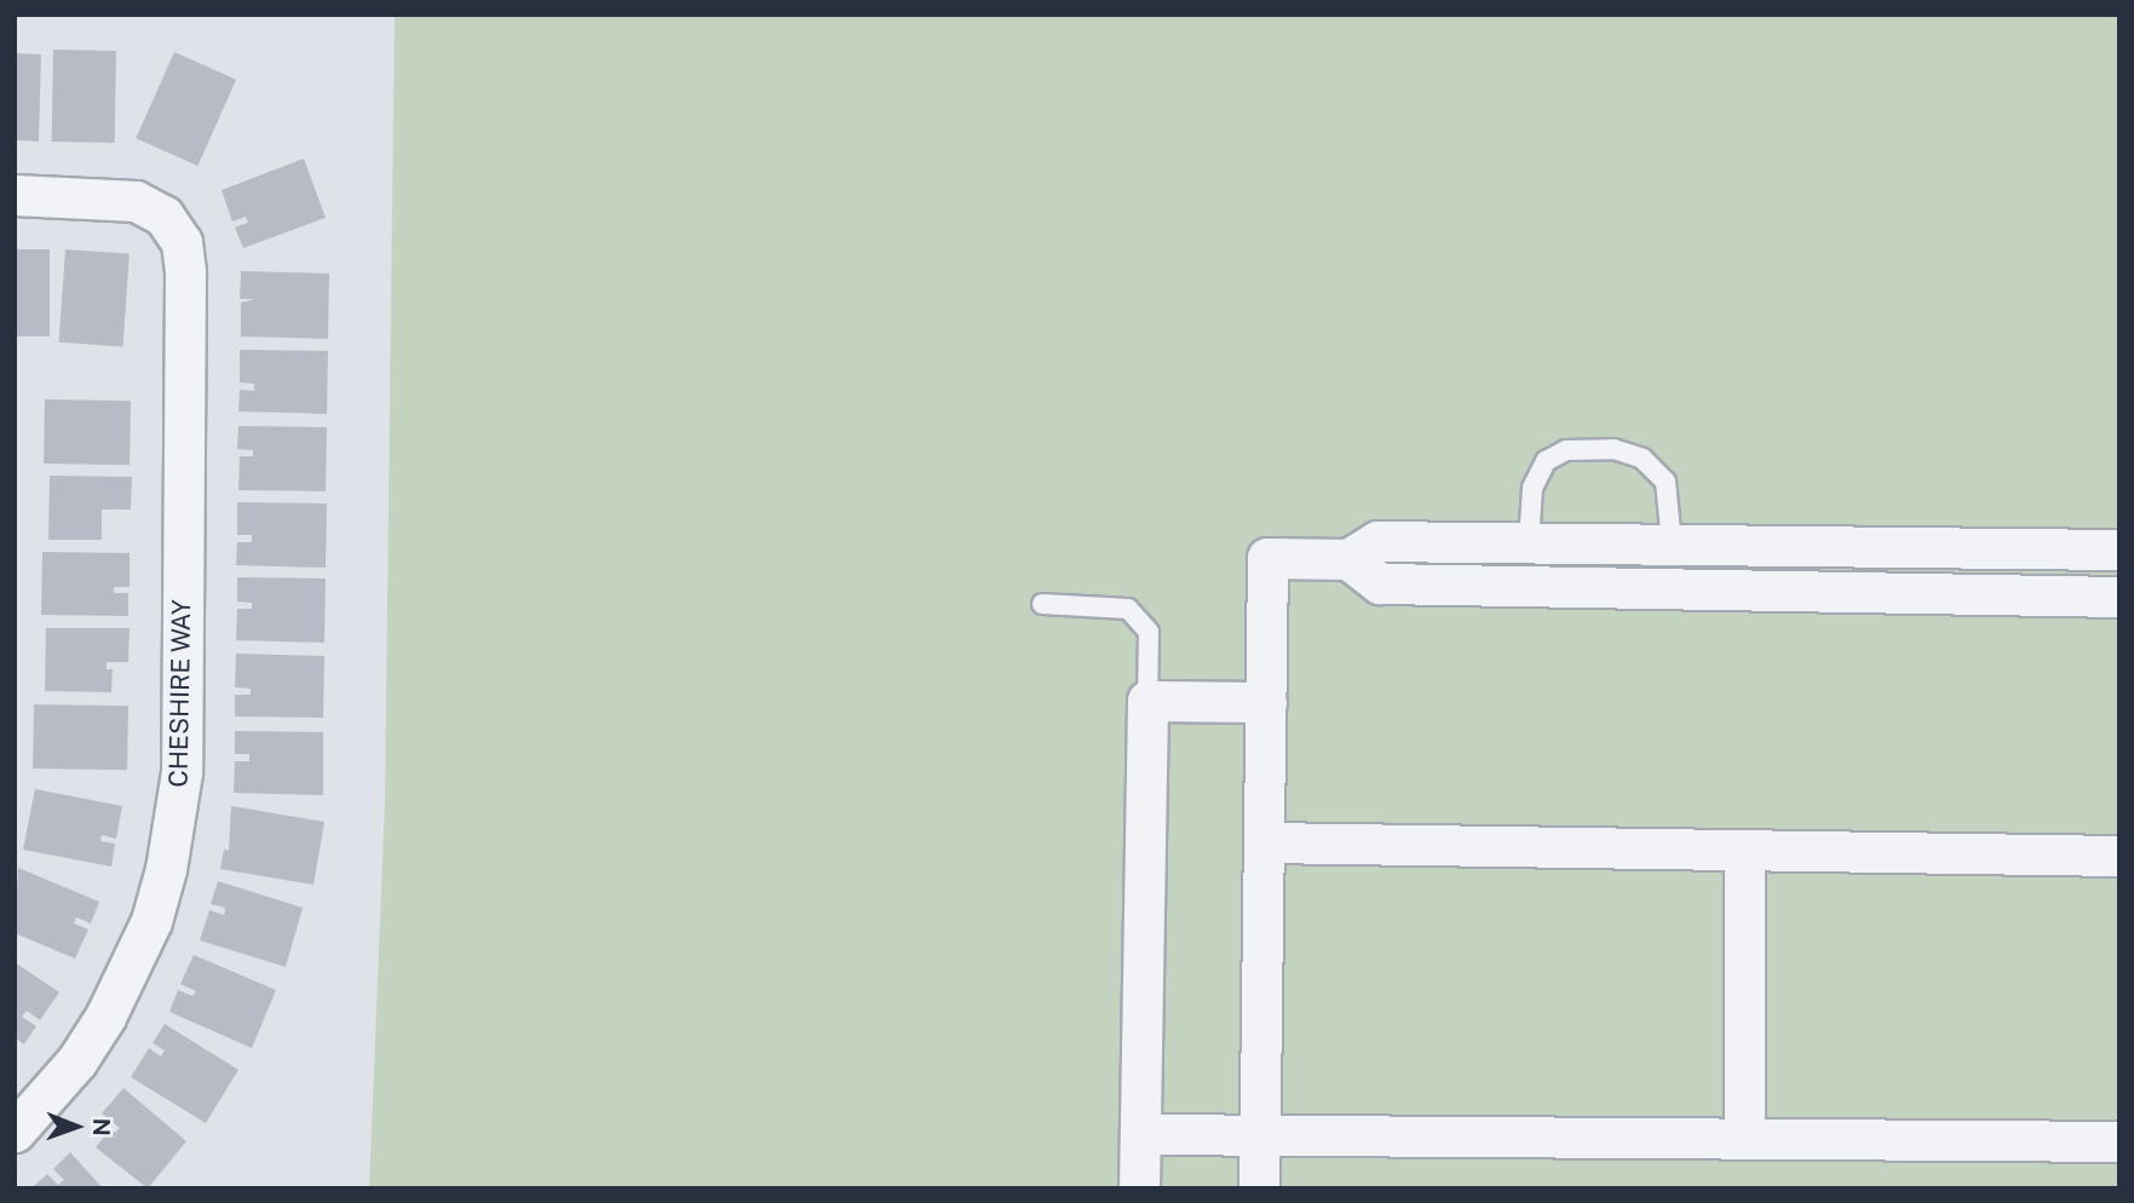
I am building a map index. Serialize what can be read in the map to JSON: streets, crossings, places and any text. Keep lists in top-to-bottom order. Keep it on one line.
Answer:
{"streets":{"street":["CHESHIRE WAY"]},"north":"right"}
